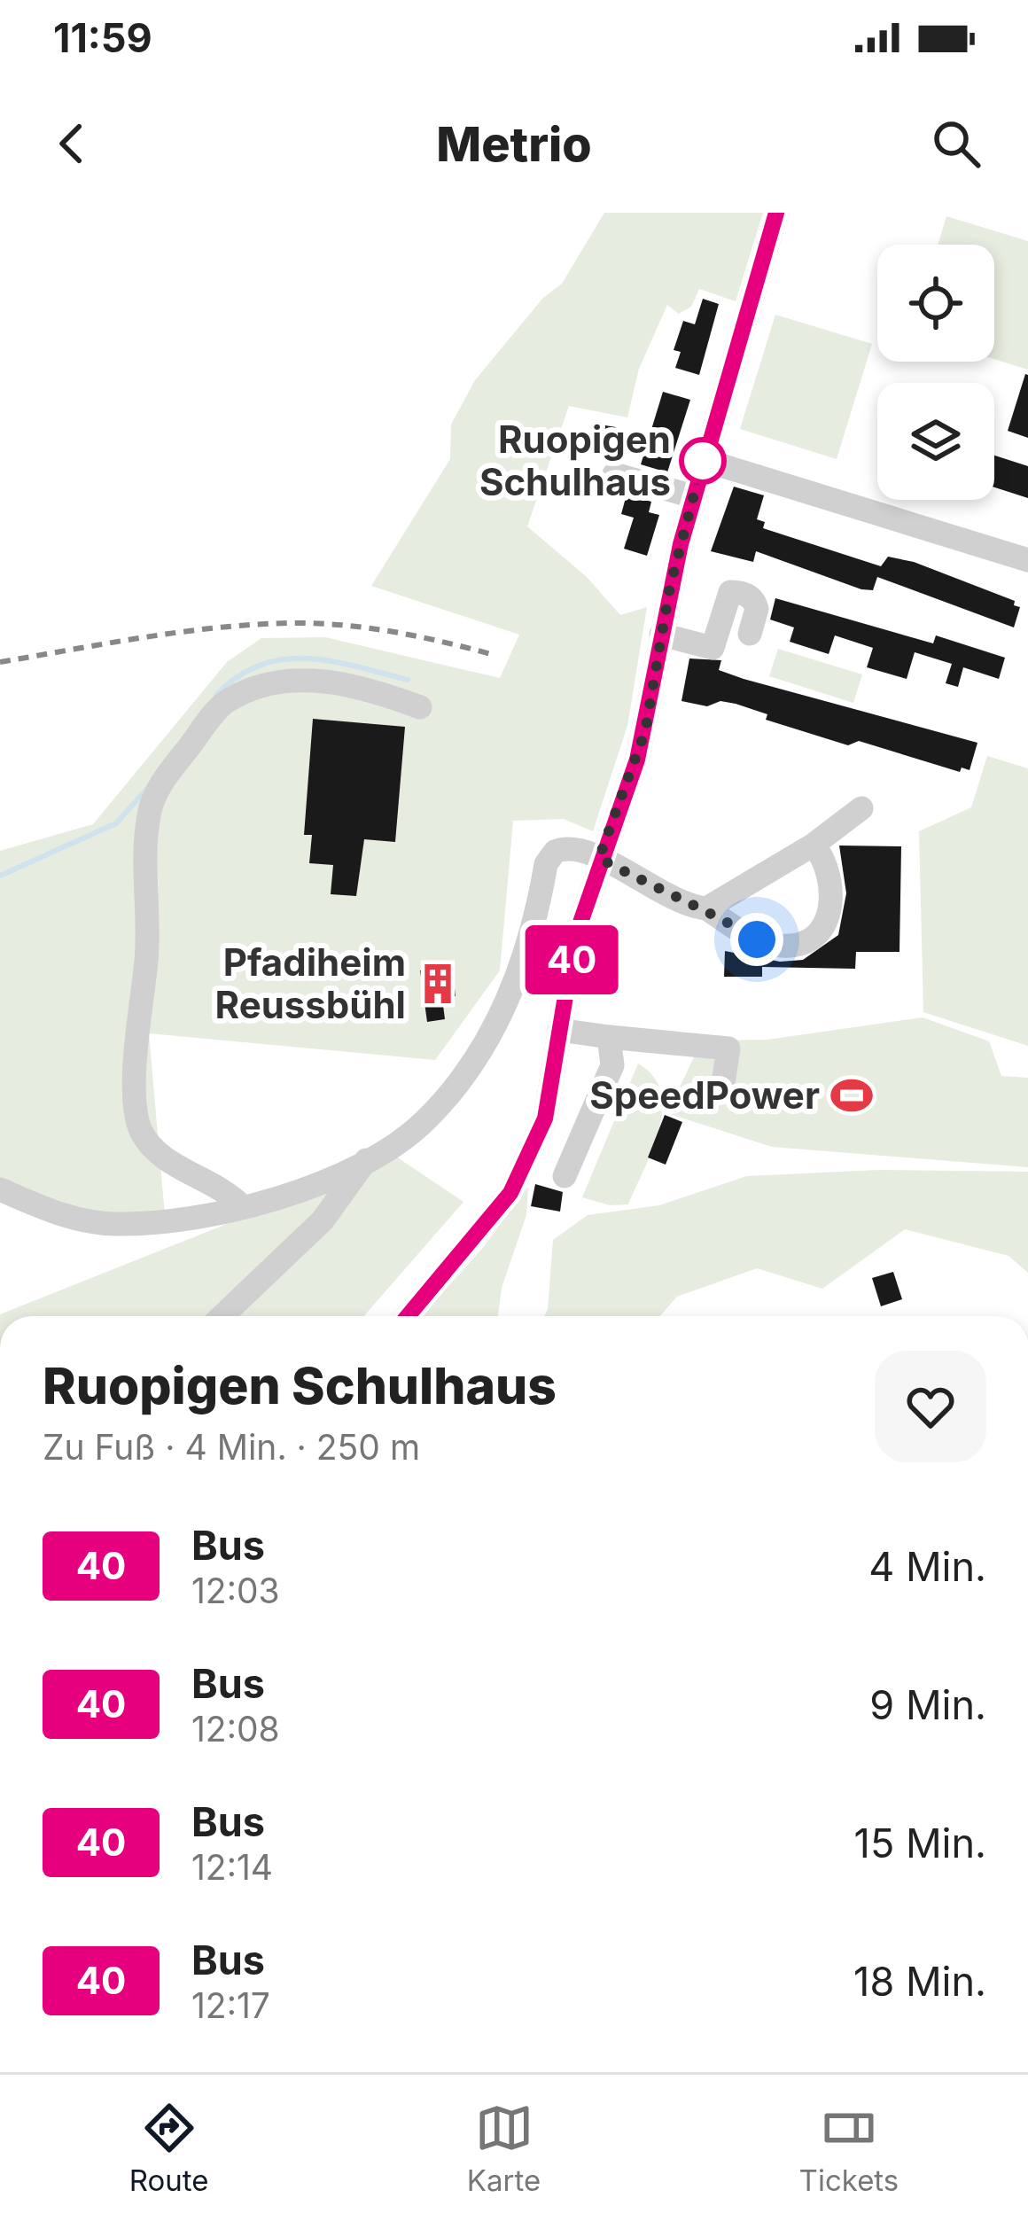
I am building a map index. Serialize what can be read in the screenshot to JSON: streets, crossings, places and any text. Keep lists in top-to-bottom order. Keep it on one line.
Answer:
{"places":{"other":["Ruopigen Schulhaus"],"building":["Pfadiheim Reussbühl"],"sports":["SpeedPower"]},"lines":["bus line 40"],"page":{"status":"11:59","header":"Metrio","on_map":"40","heading":["Ruopigen Schulhaus","Zu Fuß · 4 Min. · 250 m"],"list":[{"mark":"40","name":"Bus","note":"12:03","value":"4 Min."},{"mark":"40","name":"Bus","note":"12:08","value":"9 Min."},{"mark":"40","name":"Bus","note":"12:14","value":"15 Min."},{"mark":"40","name":"Bus","note":"12:17","value":"18 Min."}],"tabs":["Route","Karte","Tickets"]}}
